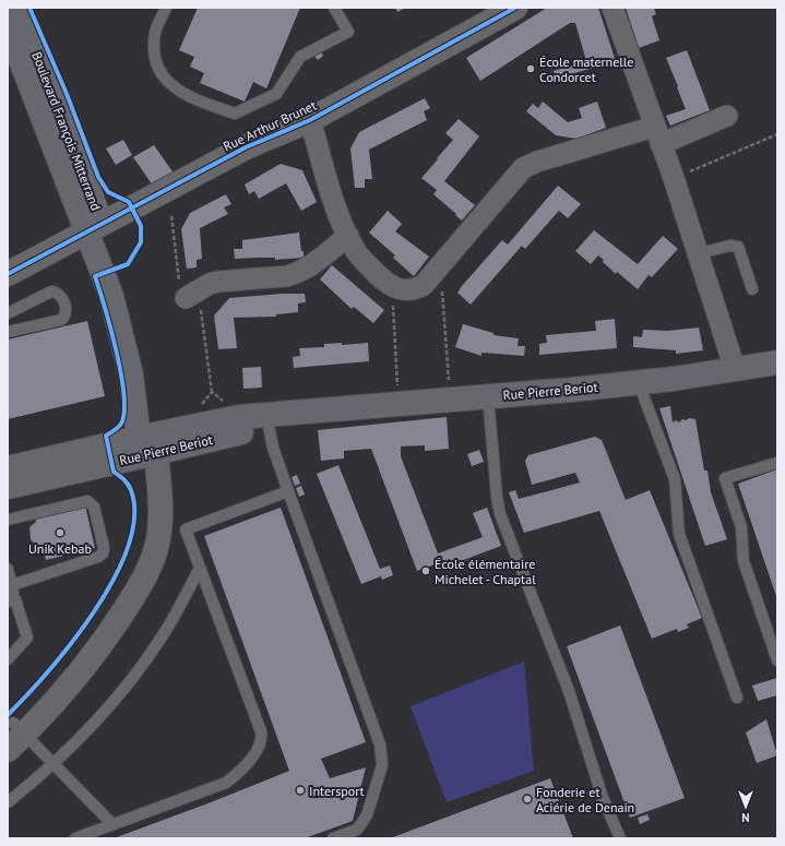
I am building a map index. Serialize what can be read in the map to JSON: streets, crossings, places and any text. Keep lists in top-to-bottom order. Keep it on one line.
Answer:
{"streets":{"main road":["Boulevard François Mitterrand","Rue Pierre Beriot"],"street":["Rue Arthur Brunet"]},"crossings":[["Rue Arthur Brunet","Boulevard François Mitterrand"],["Boulevard François Mitterrand","Rue Pierre Beriot"]],"places":["École maternelle Condorcet","Unik Kebab","École élémentaire Michelet - Chaptal","Intersport","Fonderie et Aciérie de Denain"],"north":"bottom"}
